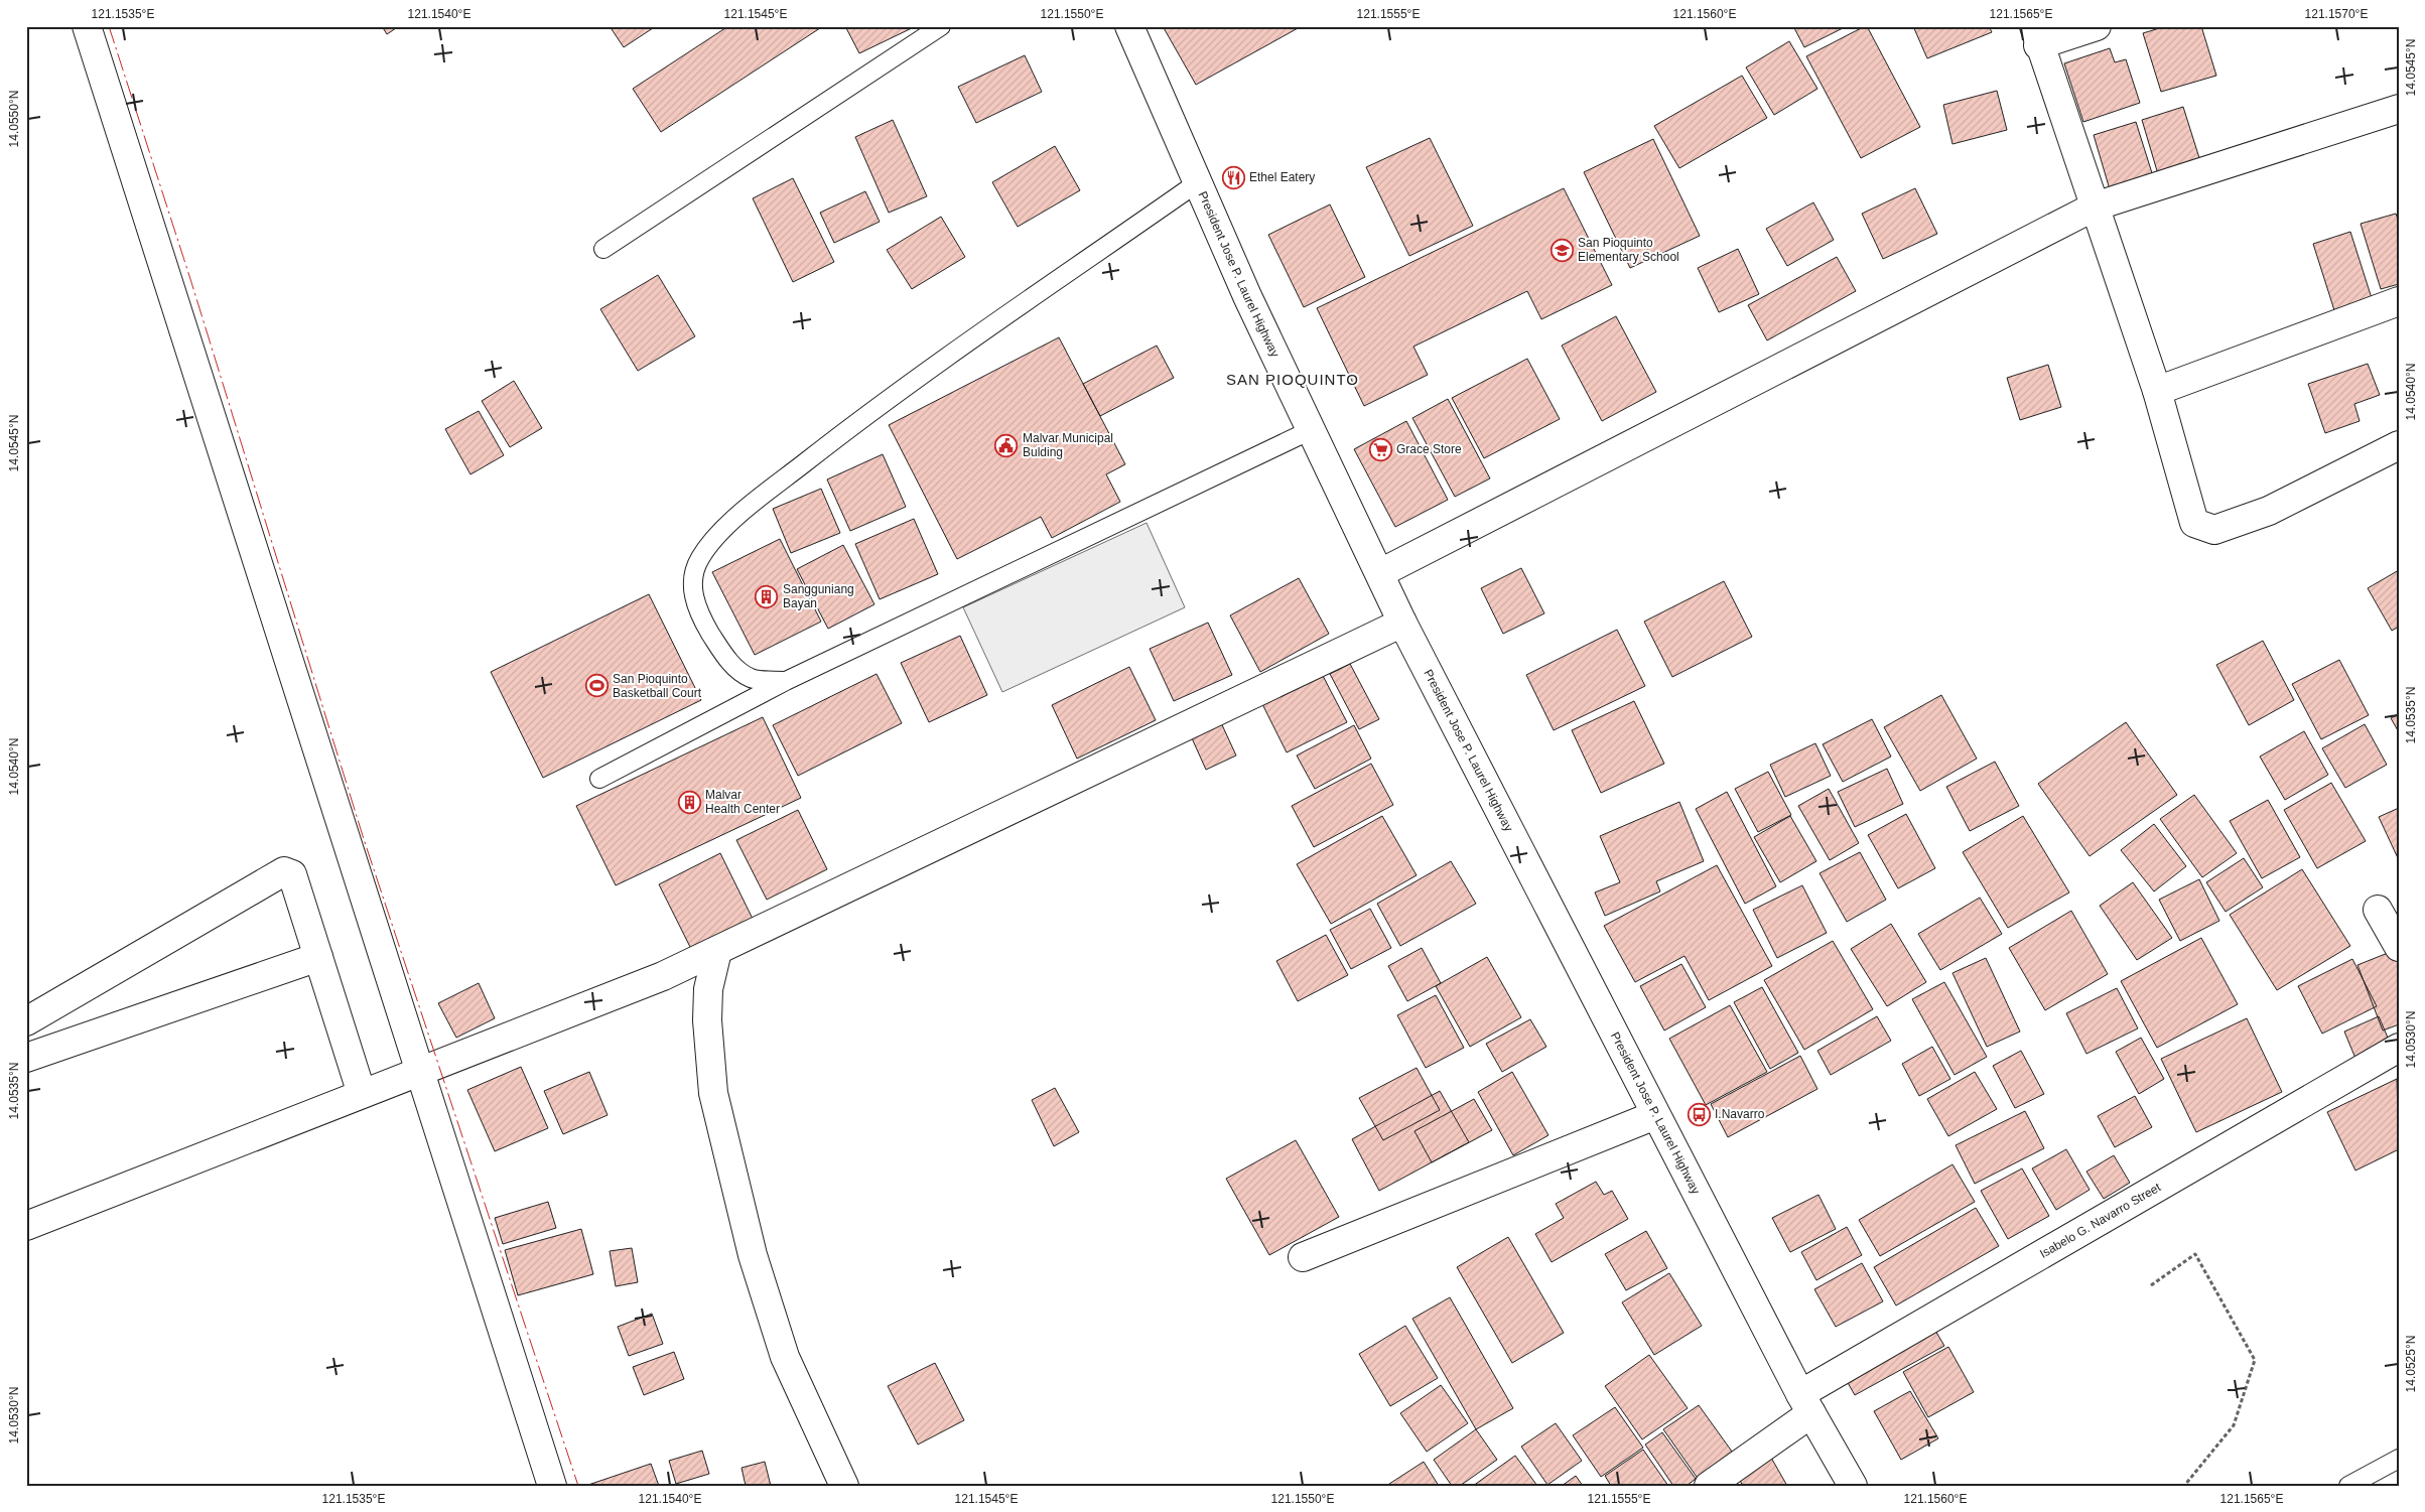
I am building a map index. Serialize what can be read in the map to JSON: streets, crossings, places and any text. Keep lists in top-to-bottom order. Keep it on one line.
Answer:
{"streets":{"main road":["President Jose P. Laurel Highway","Isabelo G. Navarro Street"]},"crossings":[["President Jose P. Laurel Highway","Isabelo G. Navarro Street"]],"districts":["SAN PIOQUINTO"],"places":{"restaurant":["Ethel Eatery"],"school or university":["San Pioquinto Elementary School"],"public building":["Malvar Municipal Bulding"],"supermarket":["Grace Store"],"building":["Sangguniang Bayan","Malvar Health Center"],"sports":["San Pioquinto Basketball Court"],"bus stop":["I.Navarro"]},"coordinates":["121.1535°E","121.1540°E","121.1545°E","121.1550°E","121.1555°E","121.1560°E","121.1565°E","121.1570°E","14.0545°N","14.0550°N","14.0540°N","14.0535°N","14.0530°N","14.0525°N"]}
